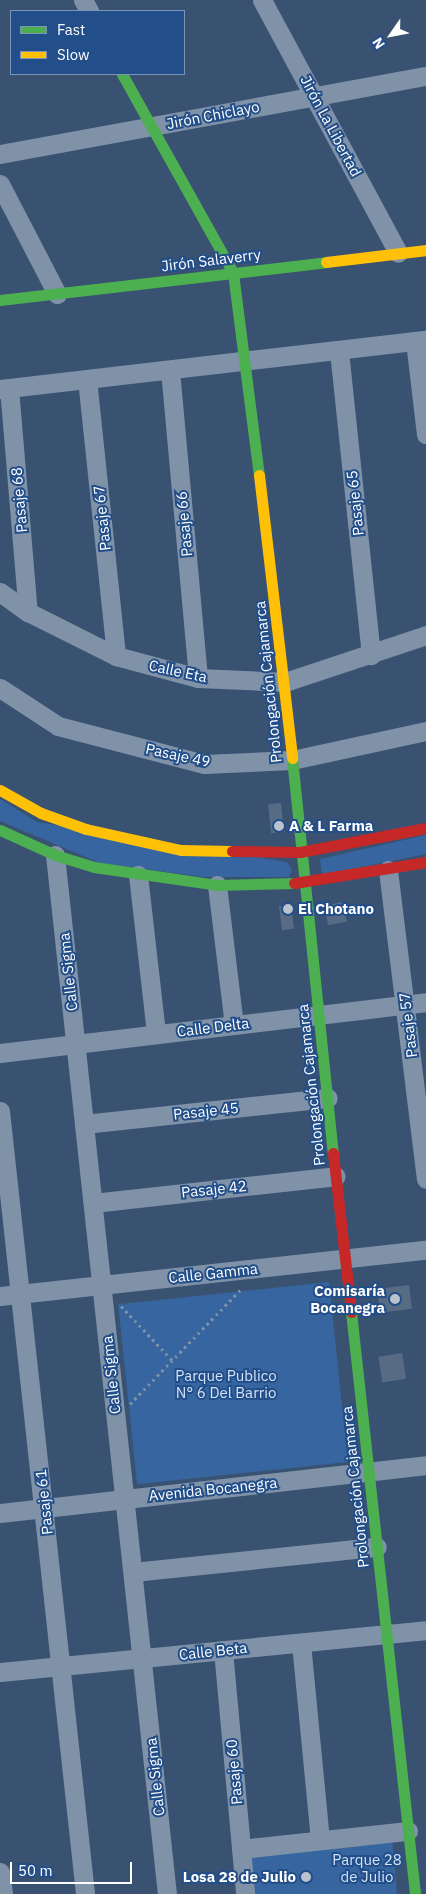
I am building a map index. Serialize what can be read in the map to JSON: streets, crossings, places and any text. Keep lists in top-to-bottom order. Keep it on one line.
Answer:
{"streets":{"street":["Jirón Chiclayo","Jirón La Libertad","Jirón Salaverry","Pasaje 68","Pasaje 65","Pasaje 67","Pasaje 66","Calle Eta","Prolongación Cajamarca","Pasaje 49","Calle Sigma","Pasaje 57","Calle Delta","Pasaje 45","Pasaje 42","Calle Gamma","Avenida Bocanegra","Pasaje 61","Calle Beta","Pasaje 60"]},"crossings":[["Jirón Chiclayo","Jirón La Libertad"],["Jirón La Libertad","Jirón Salaverry"],["Jirón Salaverry","Prolongación Cajamarca"],["Pasaje 68","Calle Eta"],["Pasaje 65","Calle Eta"],["Pasaje 67","Calle Eta"],["Pasaje 66","Calle Eta"],["Calle Eta","Prolongación Cajamarca"],["Prolongación Cajamarca","Pasaje 49"],["Prolongación Cajamarca","Calle Delta"],["Prolongación Cajamarca","Pasaje 45"],["Prolongación Cajamarca","Pasaje 42"],["Prolongación Cajamarca","Calle Gamma"],["Prolongación Cajamarca","Avenida Bocanegra"],["Prolongación Cajamarca","Calle Beta"],["Calle Sigma","Calle Delta"],["Calle Sigma","Pasaje 45"],["Calle Sigma","Pasaje 42"],["Calle Sigma","Calle Gamma"],["Calle Sigma","Avenida Bocanegra"],["Calle Sigma","Calle Beta"],["Pasaje 57","Calle Delta"],["Calle Gamma","Pasaje 61"],["Avenida Bocanegra","Pasaje 61"],["Pasaje 61","Calle Beta"],["Calle Beta","Pasaje 60"]],"parks":["Parque Publico N° 6 Del Barrio","Parque 28 de Julio"],"places":["A & L Farma","El Chotano","Comisaría Bocanegra","Losa 28 de Julio"],"legend":["Fast","Slow"],"scale_bar":"50 m","north":"bottom left"}
